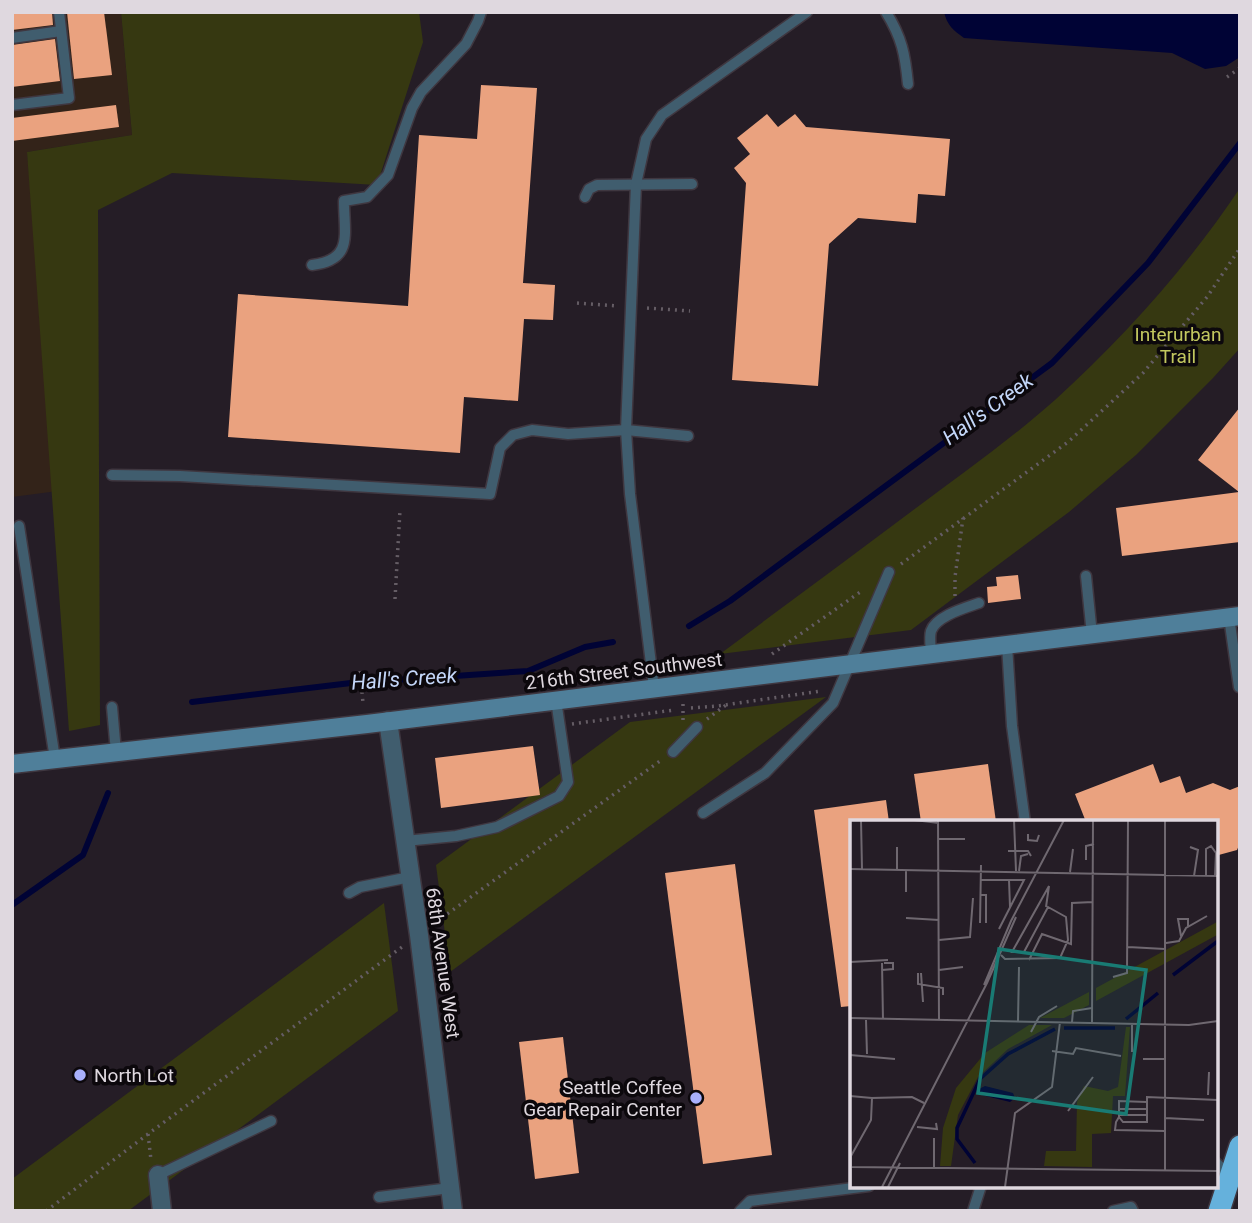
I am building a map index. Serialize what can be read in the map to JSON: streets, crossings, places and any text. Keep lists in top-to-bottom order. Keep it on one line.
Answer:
{"streets":{"street":["216th Street Southwest","68th Avenue West"]},"crossings":[["216th Street Southwest","68th Avenue West"]],"water":["Hall's Creek"],"parks":["Interurban Trail"],"places":["North Lot","Seattle Coffee Gear Repair Center"]}
